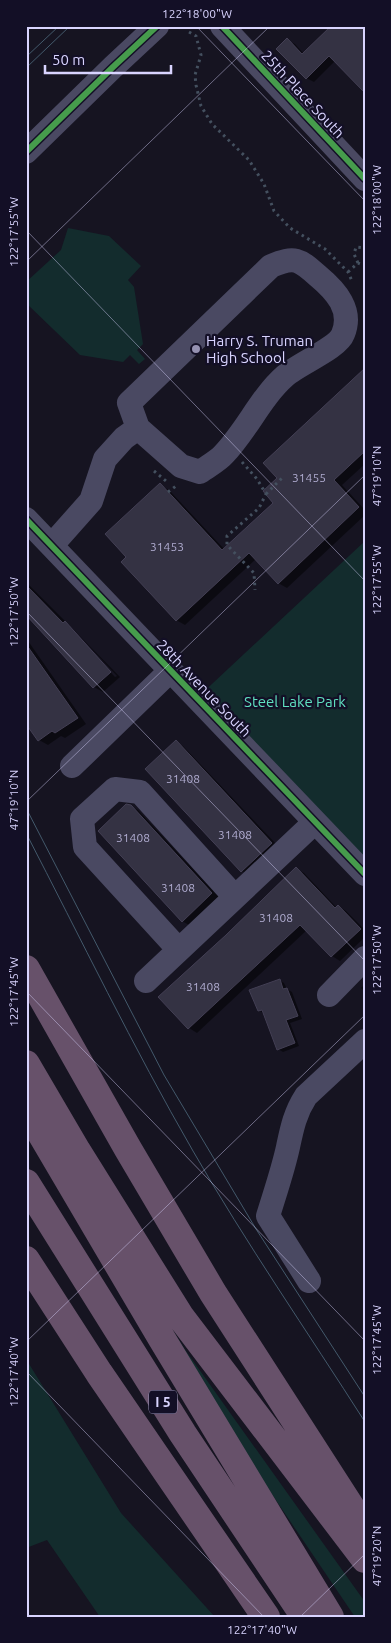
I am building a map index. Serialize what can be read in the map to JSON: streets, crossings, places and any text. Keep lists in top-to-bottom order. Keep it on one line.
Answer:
{"streets":{"highway":["I 5"],"street":["25th Place South","28th Avenue South"]},"parks":["Steel Lake Park"],"places":["Harry S. Truman High School"],"house_numbers":["31455","31453","31408","31408","31408","31408","31408","31408"],"scale_bar":"50 m","coordinates":["122°18'00\"W","122°17'55\"W","47°19'10\"N","122°17'50\"W","122°17'45\"W","122°17'40\"W","47°19'20\"N"]}
